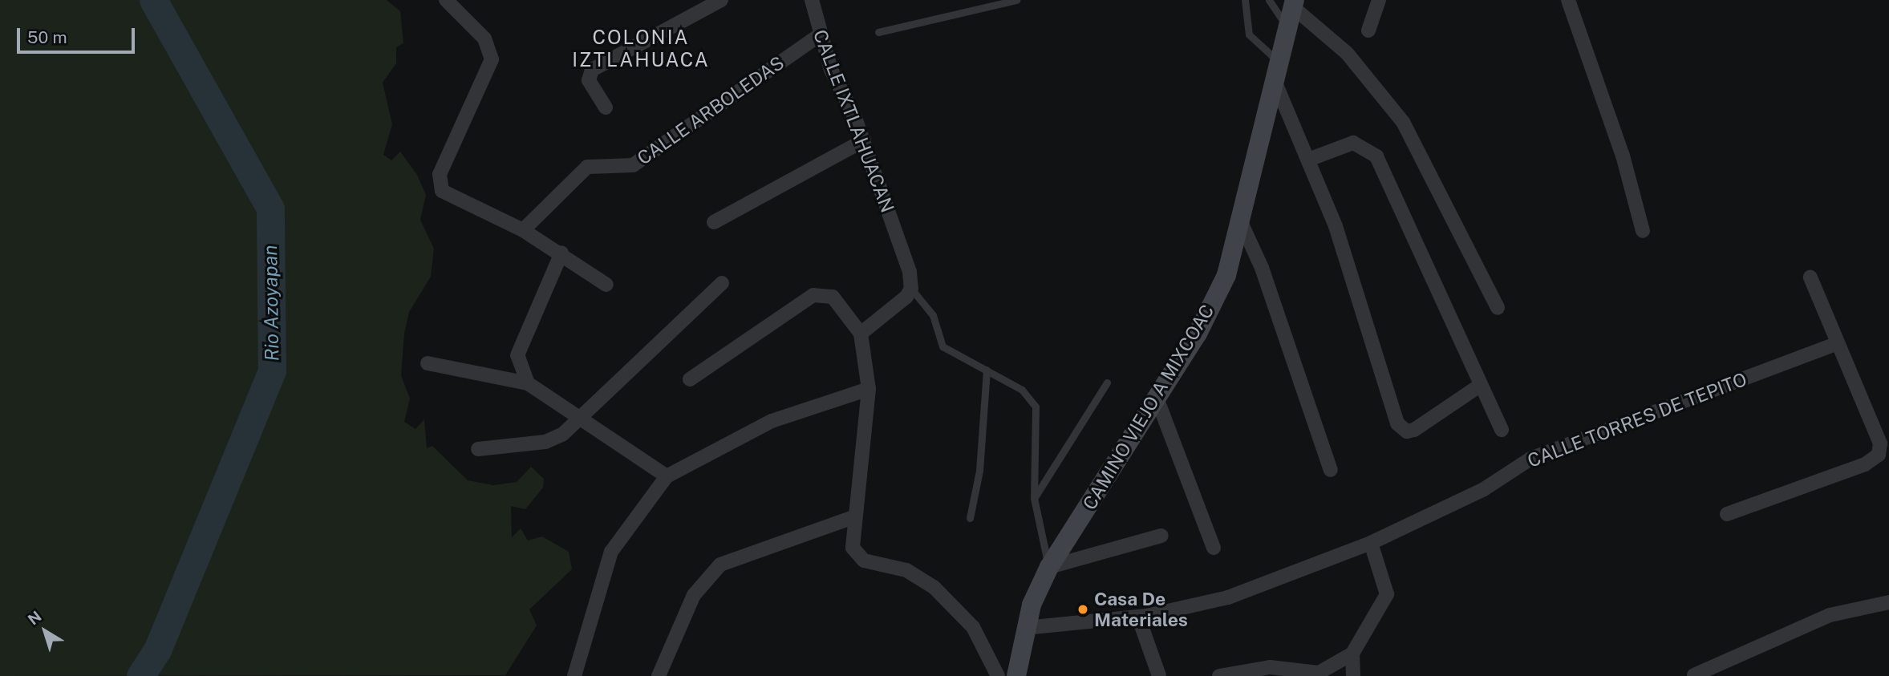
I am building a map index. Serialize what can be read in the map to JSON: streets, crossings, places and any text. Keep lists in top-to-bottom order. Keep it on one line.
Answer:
{"streets":{"main road":["CAMINO VIEJO A MIXCOAC"],"street":["CALLE ARBOLEDAS","CALLE IXTLAHUACAN","CALLE TORRES DE TEPITO"]},"crossings":[["CALLE ARBOLEDAS","CALLE IXTLAHUACAN"],["CAMINO VIEJO A MIXCOAC","CALLE TORRES DE TEPITO"]],"districts":["COLONIA IZTLAHUACA"],"water":["Rio Azoyapan"],"places":["Casa De Materiales"],"scale_bar":"50 m","north":"top left"}
